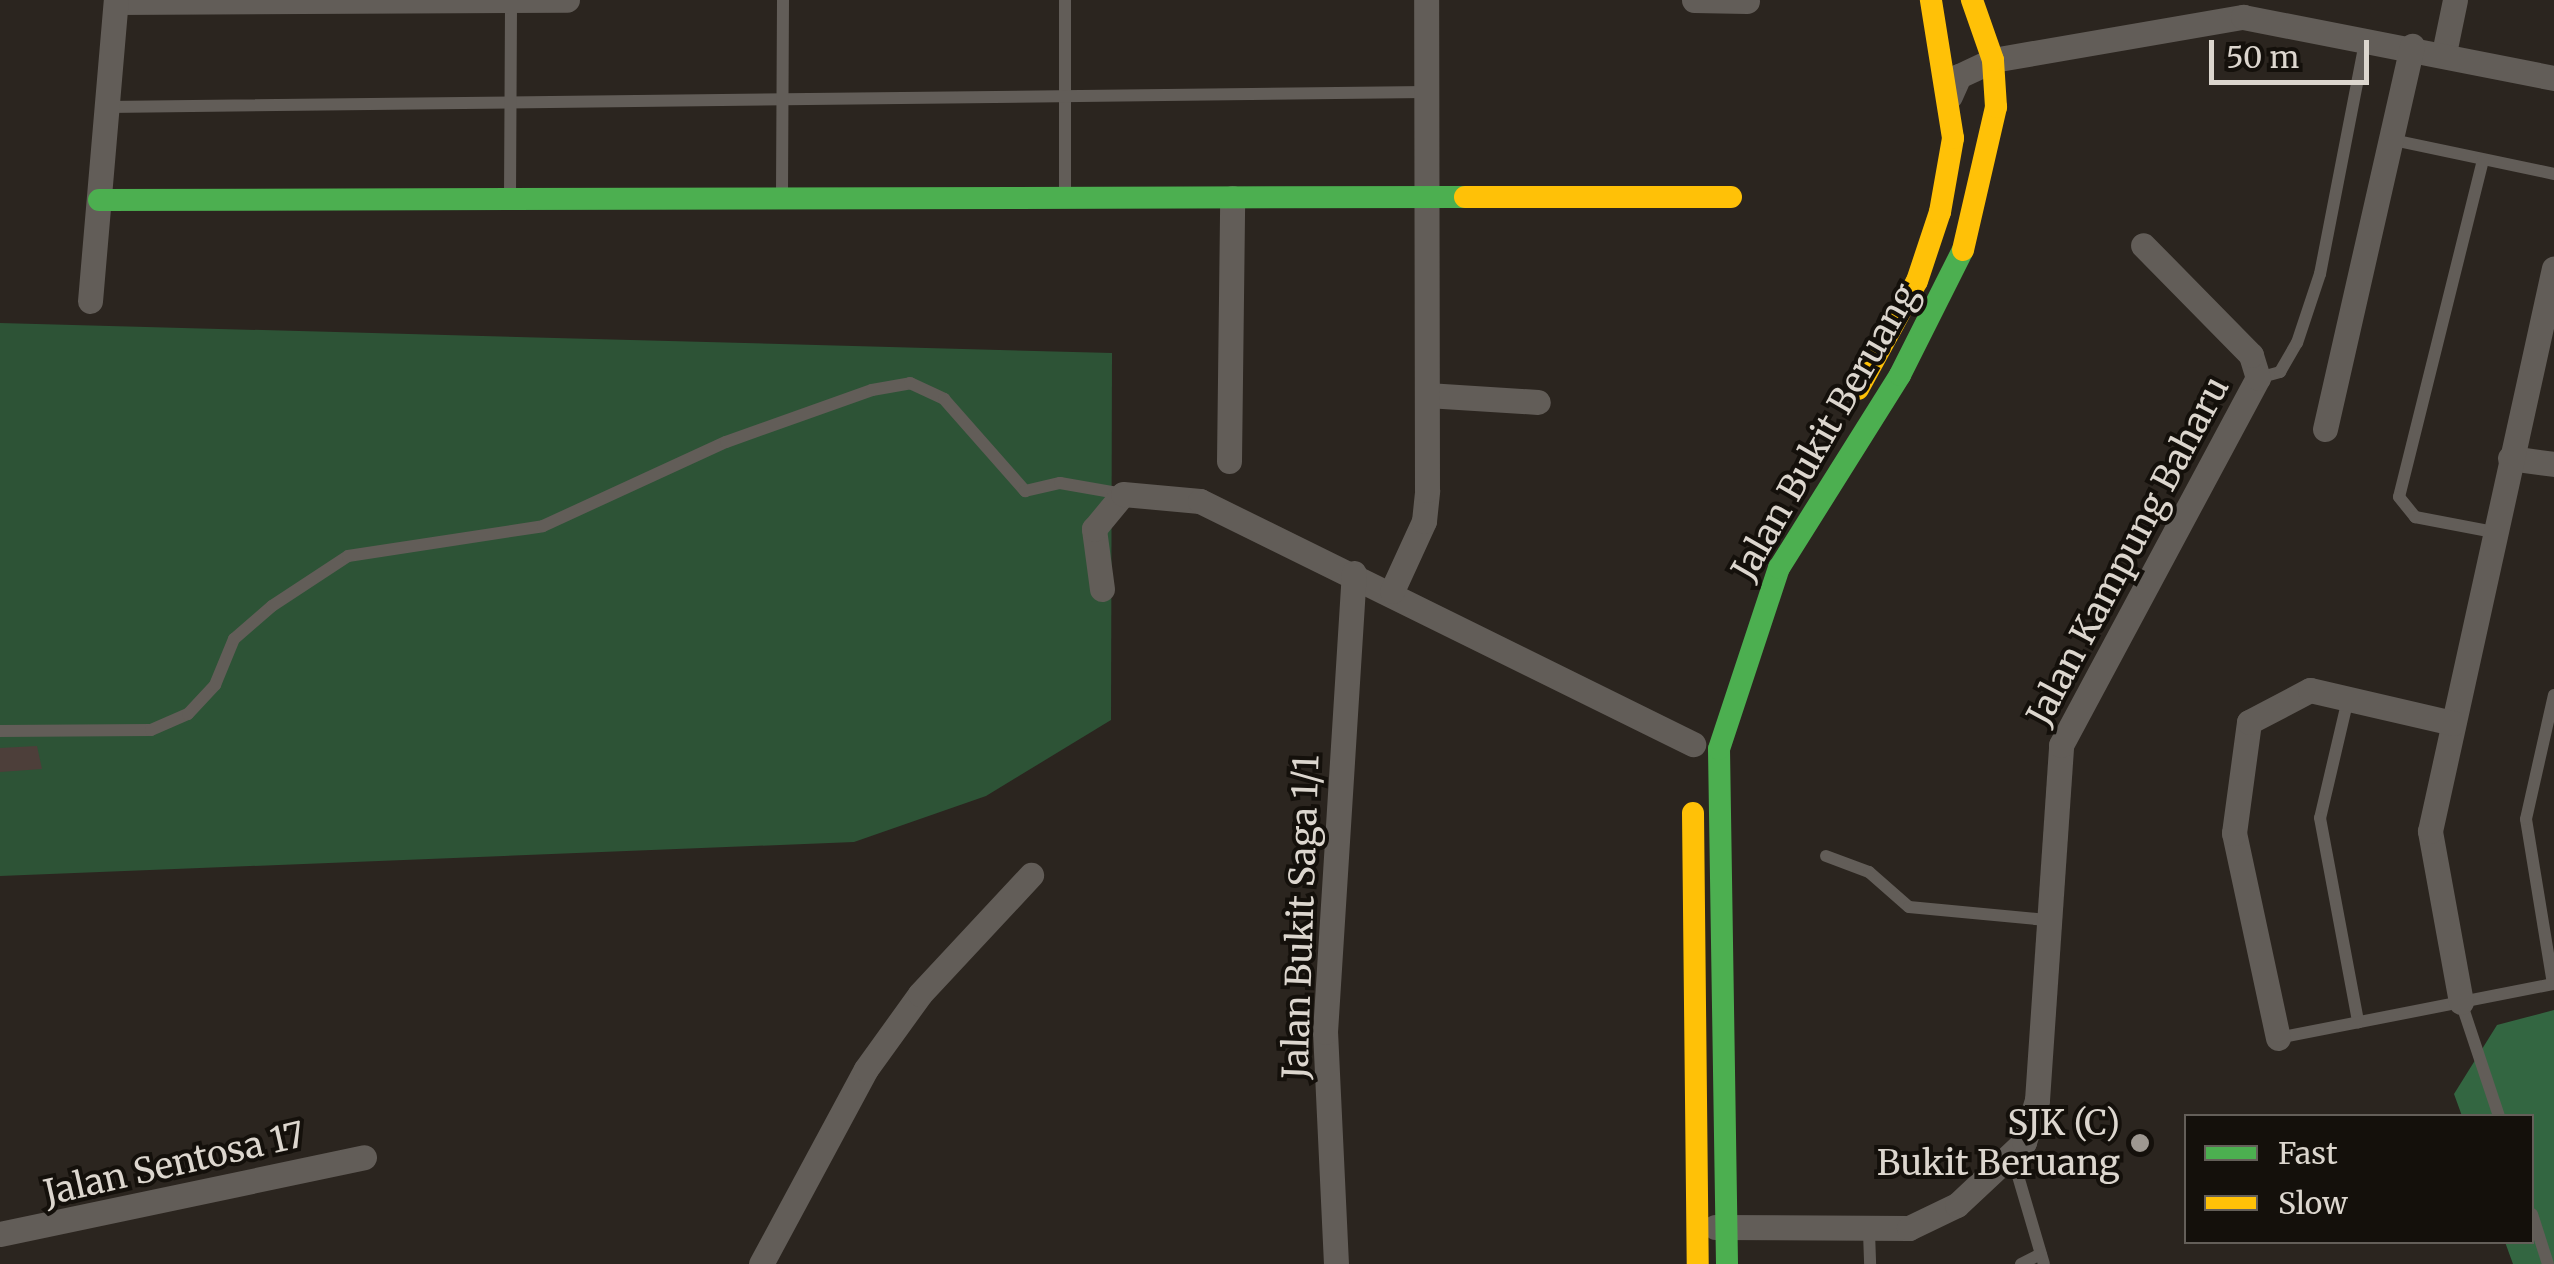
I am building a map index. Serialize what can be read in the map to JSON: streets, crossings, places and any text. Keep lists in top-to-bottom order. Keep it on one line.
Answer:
{"streets":{"main road":["Jalan Bukit Beruang"],"street":["Jalan Kampung Baharu","Jalan Bukit Saga 1/1","Jalan Sentosa 17"]},"places":["SJK (C) Bukit Beruang"],"legend":["Fast","Slow"],"scale_bar":"50 m"}
